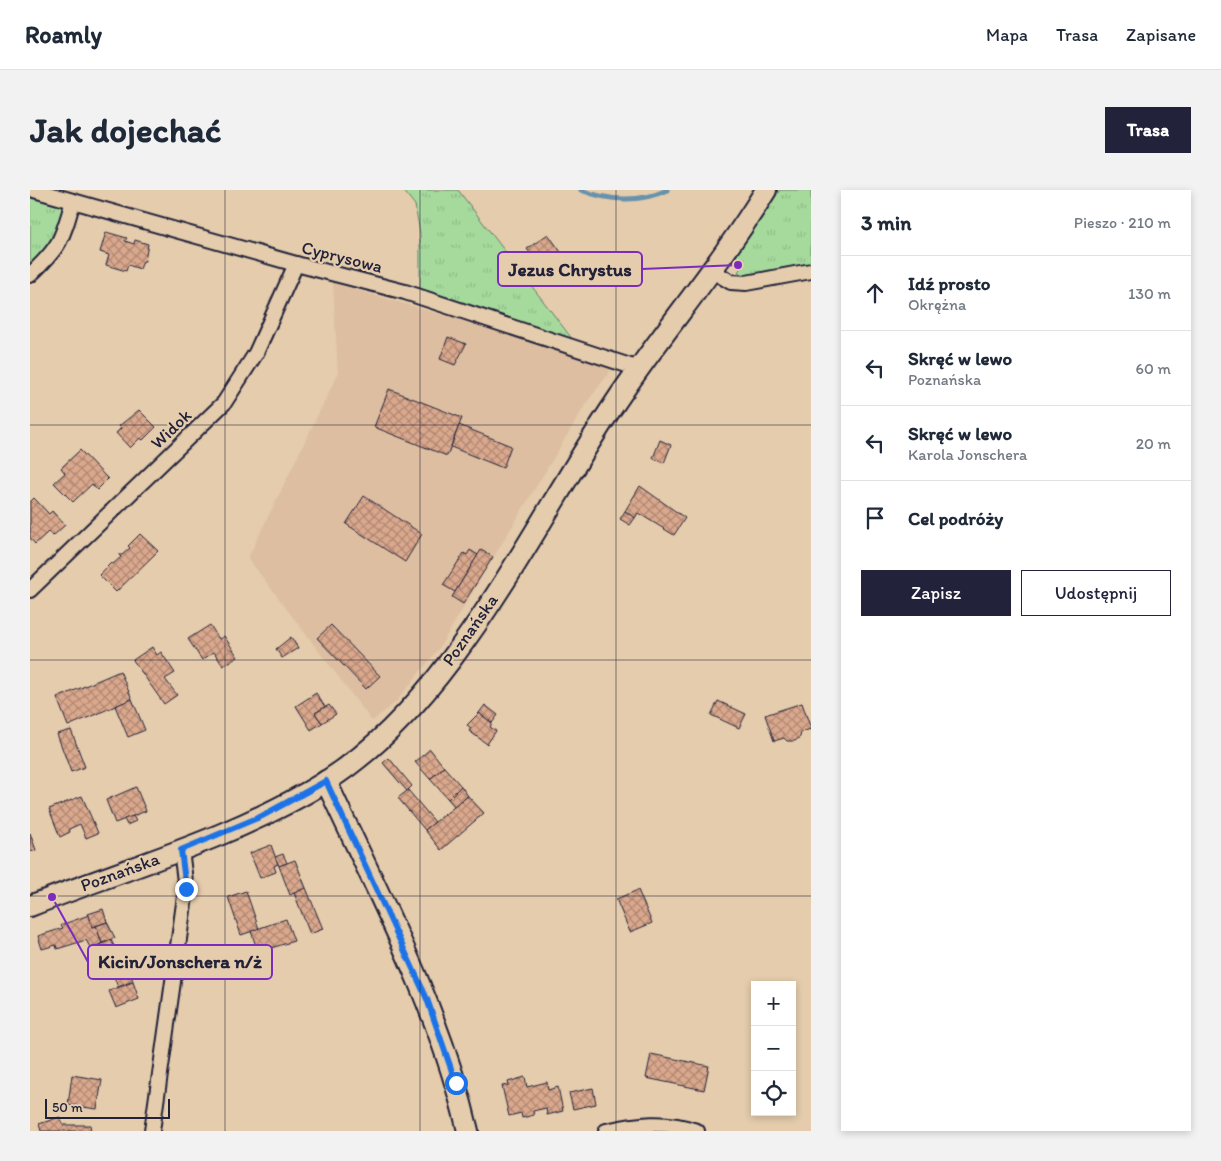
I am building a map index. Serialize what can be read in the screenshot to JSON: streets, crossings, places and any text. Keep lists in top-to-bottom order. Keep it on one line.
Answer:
{"streets":{"street":["Cyprysowa","Widok","Poznańska"]},"crossings":[["Cyprysowa","Widok"],["Cyprysowa","Poznańska"]],"places":["Jezus Chrystus","Kicin/Jonschera n/ż"],"scale_bar":"50 m","page":{"header":"Roamly","nav":["Mapa","Trasa","Zapisane"],"buttons":["Trasa",["Zapisz","Udostępnij"]],"title":"Jak dojechać","heading":["3 min","Pieszo · 210 m"],"list":[["Idź prosto","Okrężna","130 m"],["Skręć w lewo","Poznańska","60 m"],["Skręć w lewo","Karola Jonschera","20 m"],"Cel podróży"],"map_buttons":["+","−"],"scale":"50 m"}}
